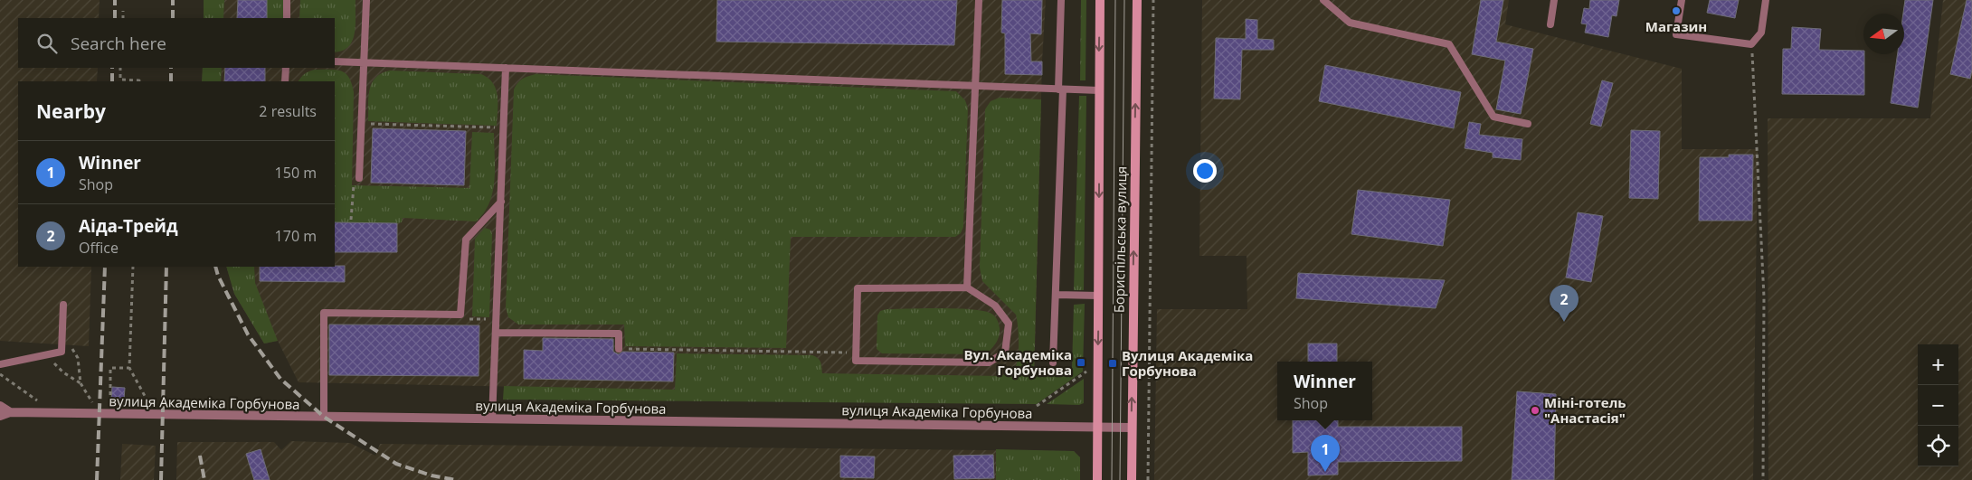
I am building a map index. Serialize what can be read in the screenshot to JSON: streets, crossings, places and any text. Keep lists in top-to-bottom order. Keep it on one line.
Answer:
{"streets":{"main road":["Бориспільська вулиця"],"street":["вулиця Академіка Горбунова"]},"crossings":[["Бориспільська вулиця","вулиця Академіка Горбунова"]],"places":{"other":["Магазин","Міні-готель \"Анастасія\""],"transit":["Вул. Академіка Горбунова","Вулиця Академіка Горбунова"]},"north":"left","page":{"search":"Search here","heading":["Nearby","2 results"],"list":[{"mark":"1","name":"Winner","note":"Shop","value":"150 m"},{"mark":"2","name":"Аіда-Трейд","note":"Office","value":"170 m"}],"pins":["2","1"],"map_buttons":["+","−"],"popup":["Winner","Shop"]}}
